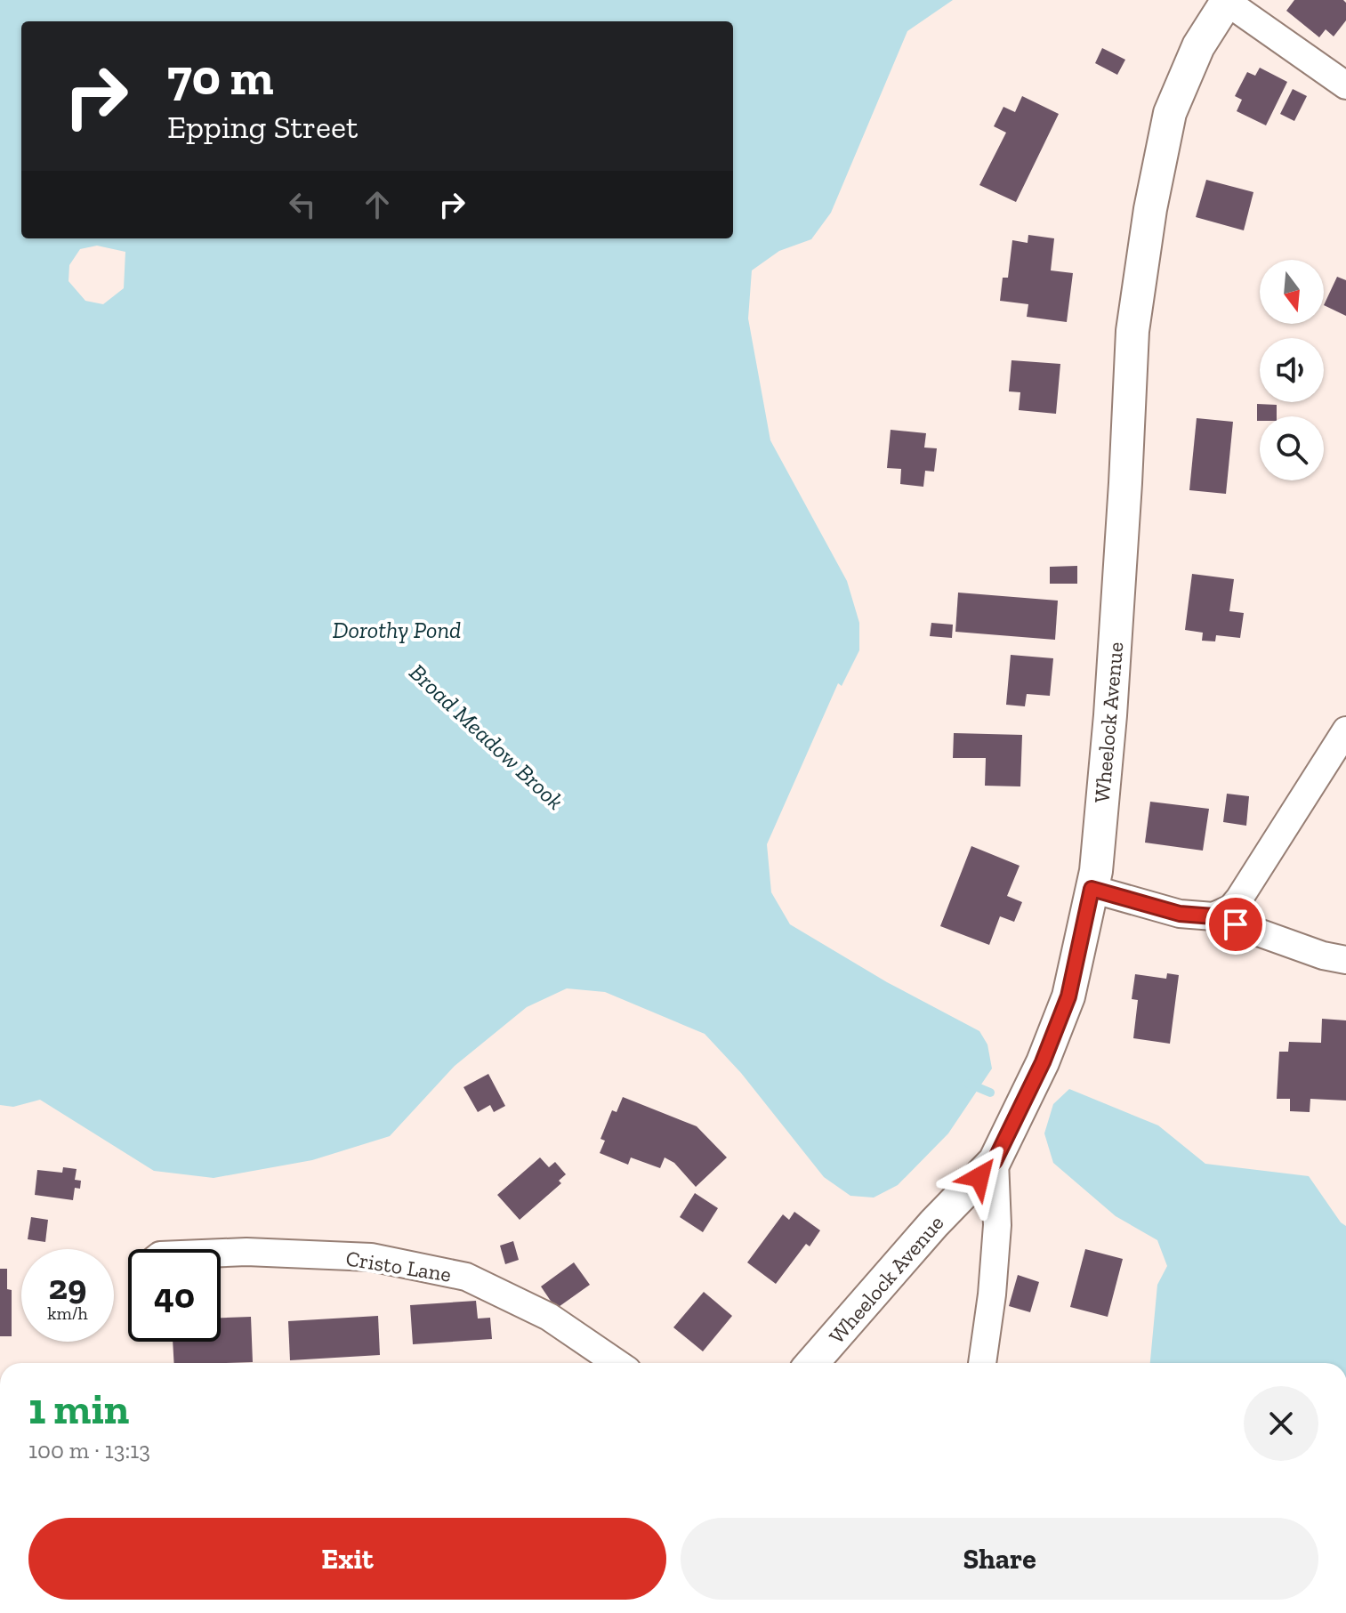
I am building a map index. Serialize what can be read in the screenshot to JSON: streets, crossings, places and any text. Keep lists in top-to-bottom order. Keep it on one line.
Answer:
{"streets":{"street":["Wheelock Avenue","Cristo Lane"]},"water":["Dorothy Pond","Broad Meadow Brook"],"north":"bottom","page":{"turn":["70 m","Epping Street"],"speed":"29 km/h","limit":"40","heading":["1 min","100 m · 13:13"],"buttons":["Exit","Share"]}}
